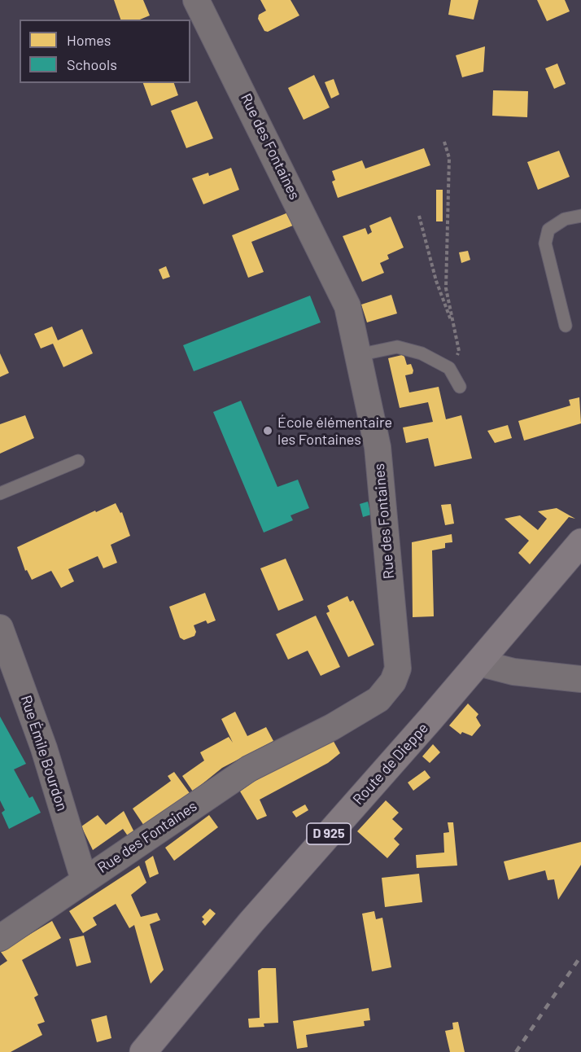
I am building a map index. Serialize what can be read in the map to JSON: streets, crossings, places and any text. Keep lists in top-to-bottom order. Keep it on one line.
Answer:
{"streets":{"main road":["Route de Dieppe","D 925"],"street":["Rue des Fontaines","Rue Émile Bourdon"]},"crossings":[["Rue des Fontaines","Rue Émile Bourdon"]],"places":["École élémentaire les Fontaines"],"legend":["Homes","Schools"]}
